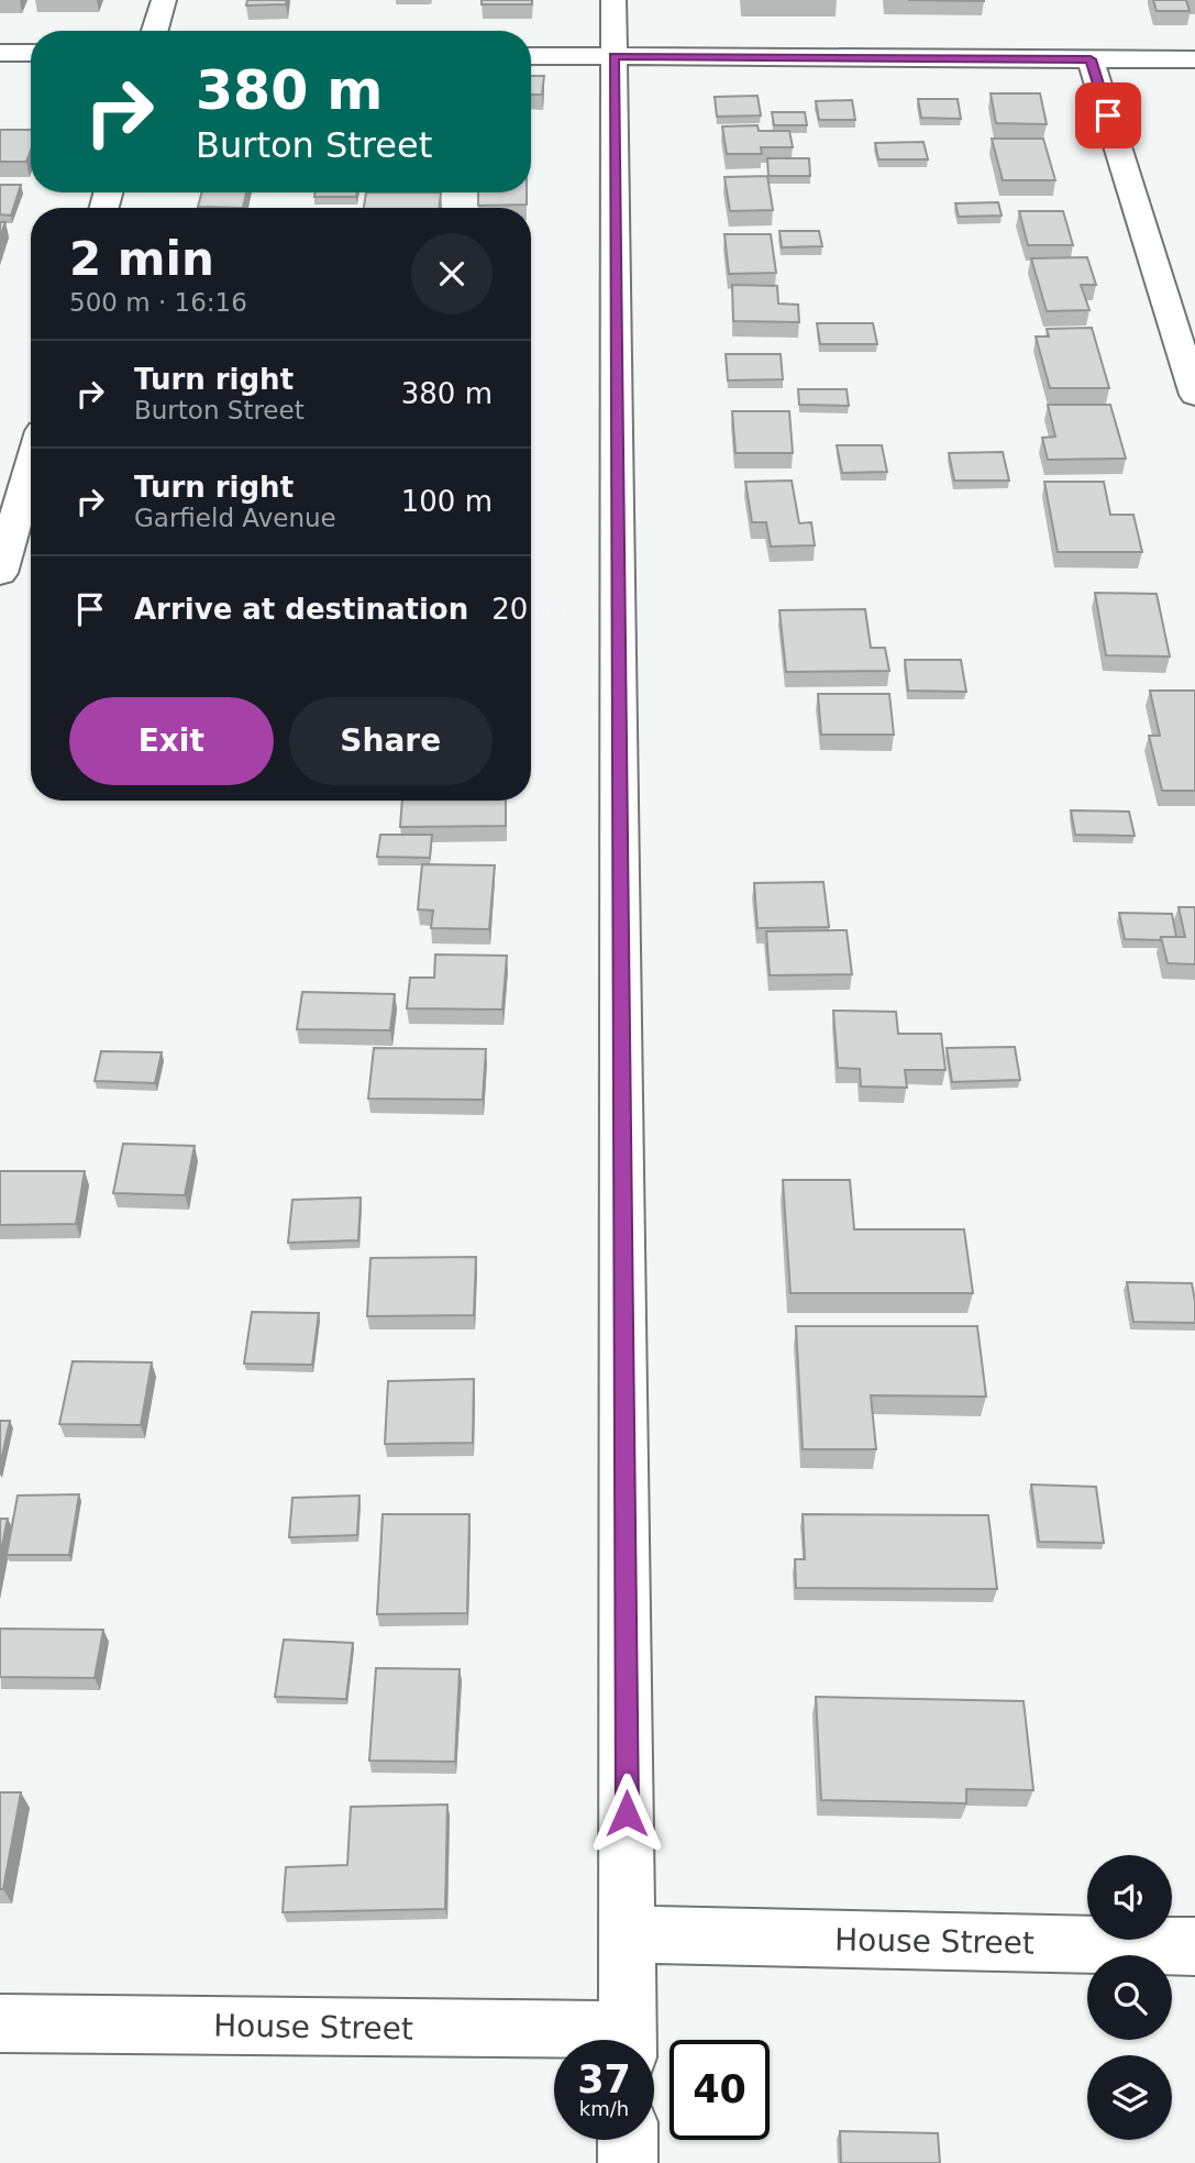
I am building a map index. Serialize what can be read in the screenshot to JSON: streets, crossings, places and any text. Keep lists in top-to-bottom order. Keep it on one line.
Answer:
{"streets":{"street":["House Street"]},"page":{"turn":["380 m","Burton Street"],"heading":["2 min","500 m · 16:16"],"list":[{"name":"Turn right","note":"Burton Street","value":"380 m"},{"name":"Turn right","note":"Garfield Avenue","value":"100 m"},{"name":"Arrive at destination","value":"20 m"}],"buttons":["Exit","Share"],"speed":"37 km/h","limit":"40"}}
